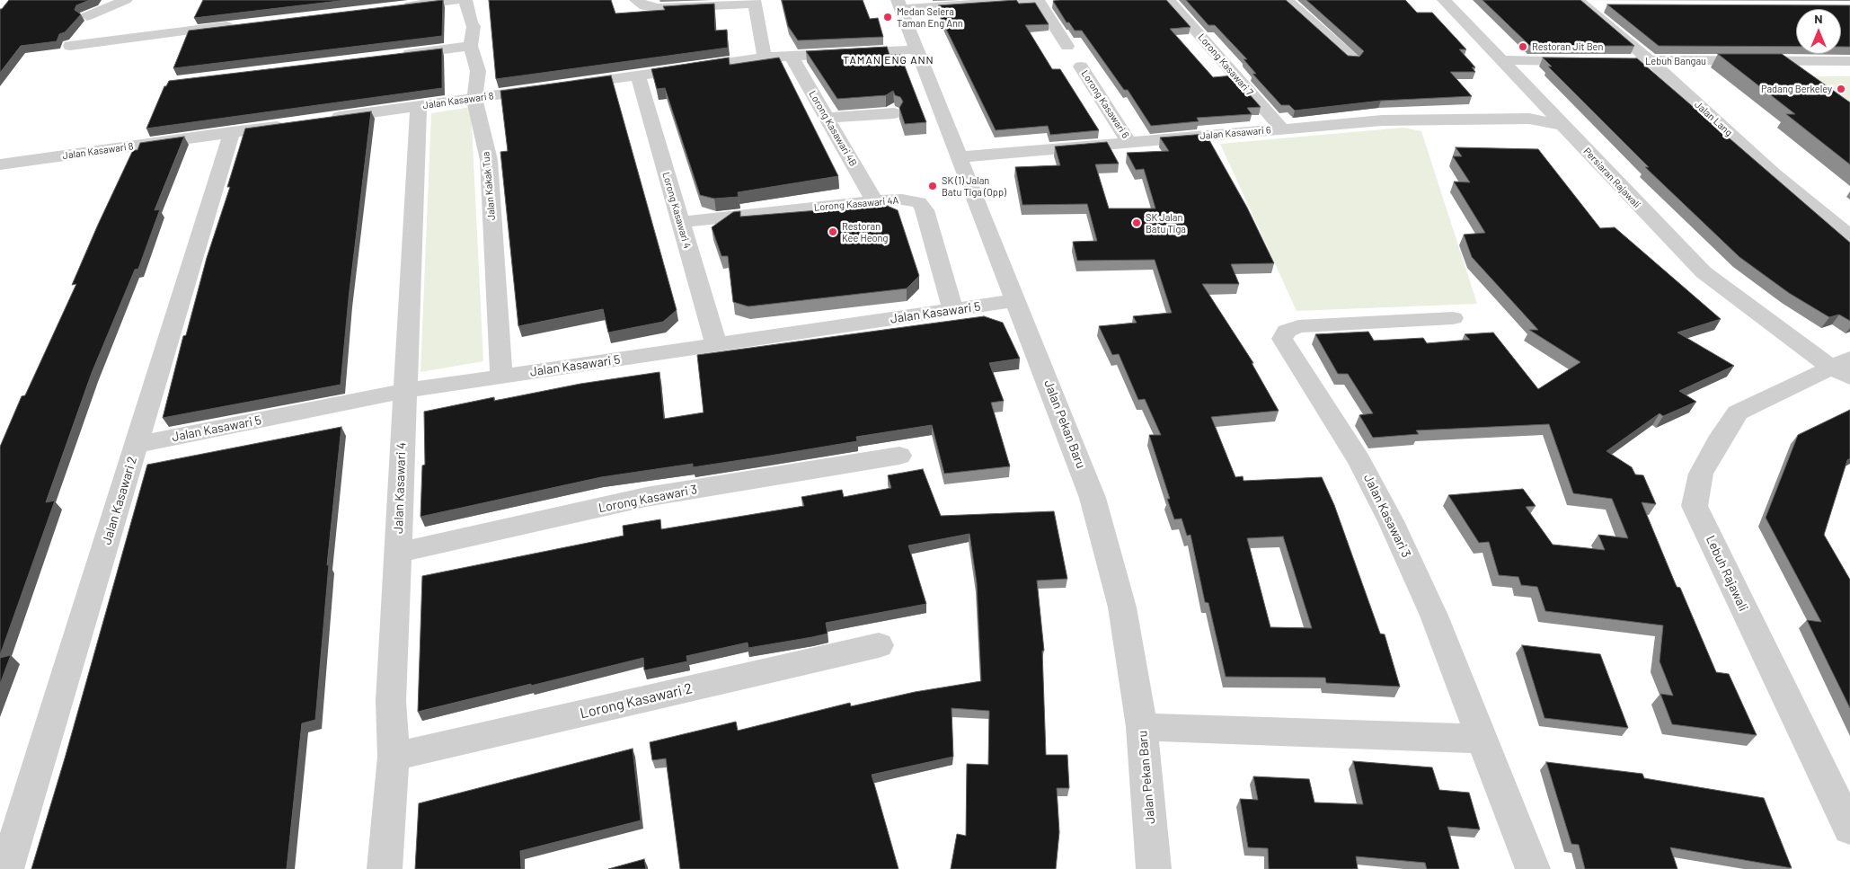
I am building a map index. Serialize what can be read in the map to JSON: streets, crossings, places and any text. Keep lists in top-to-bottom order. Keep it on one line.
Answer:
{"streets":{"street":["Lebuh Bangau","Lorong Kasawari 7","Jalan Kasawari 8","Lorong Kasawari 6","Jalan Lang","Lorong Kasawari 4B","Jalan Kasawari 6","Persiaran Rajawali","Jalan Kakak Tua","Lorong Kasawari 4A","Lorong Kasawari 4","Jalan Kasawari 5","Jalan Pekan Baru","Jalan Kasawari 4","Lorong Kasawari 3","Jalan Kasawari 2","Jalan Kasawari 3","Lebuh Rajawali","Lorong Kasawari 2"]},"crossings":[["Lebuh Bangau","Jalan Lang"],["Lorong Kasawari 7","Jalan Kasawari 6"],["Jalan Kasawari 8","Lorong Kasawari 4B"],["Jalan Kasawari 8","Jalan Kakak Tua"],["Jalan Kasawari 8","Lorong Kasawari 4"],["Jalan Kasawari 8","Jalan Pekan Baru"],["Jalan Kasawari 8","Jalan Kasawari 4"],["Jalan Kasawari 8","Jalan Kasawari 2"],["Lorong Kasawari 6","Jalan Kasawari 6"],["Lorong Kasawari 4B","Lorong Kasawari 4A"],["Jalan Kasawari 6","Jalan Pekan Baru"],["Persiaran Rajawali","Lebuh Rajawali"],["Jalan Kakak Tua","Jalan Kasawari 5"],["Lorong Kasawari 4A","Lorong Kasawari 4"],["Lorong Kasawari 4A","Jalan Kasawari 5"],["Lorong Kasawari 4","Jalan Kasawari 5"],["Jalan Kasawari 5","Jalan Pekan Baru"],["Jalan Kasawari 5","Jalan Kasawari 4"],["Jalan Kasawari 5","Jalan Kasawari 2"],["Jalan Kasawari 4","Lorong Kasawari 3"],["Jalan Kasawari 4","Lorong Kasawari 2"]],"districts":["TAMAN ENG ANN"],"places":["Medan Selera Taman Eng Ann","Restoran Jit Ben","Padang Berkeley","SK (1) Jalan Batu Tiga (Opp)","SK Jalan Batu Tiga","Restoran Kee Heong"],"north":"top"}
